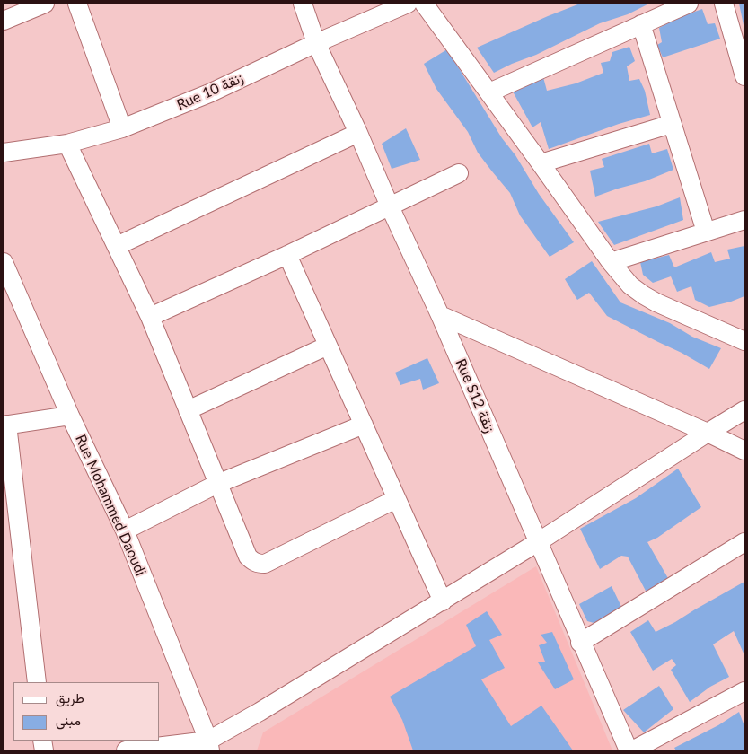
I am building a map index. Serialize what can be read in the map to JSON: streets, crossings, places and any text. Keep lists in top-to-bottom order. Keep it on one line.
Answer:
{"streets":{"street":["Rue 10 زنقة","Rue S12 زنقة","Rue Mohammed Daoudi"]},"crossings":[["Rue 10 زنقة","Rue S12 زنقة"]],"legend":["طريق","مبنى"]}
